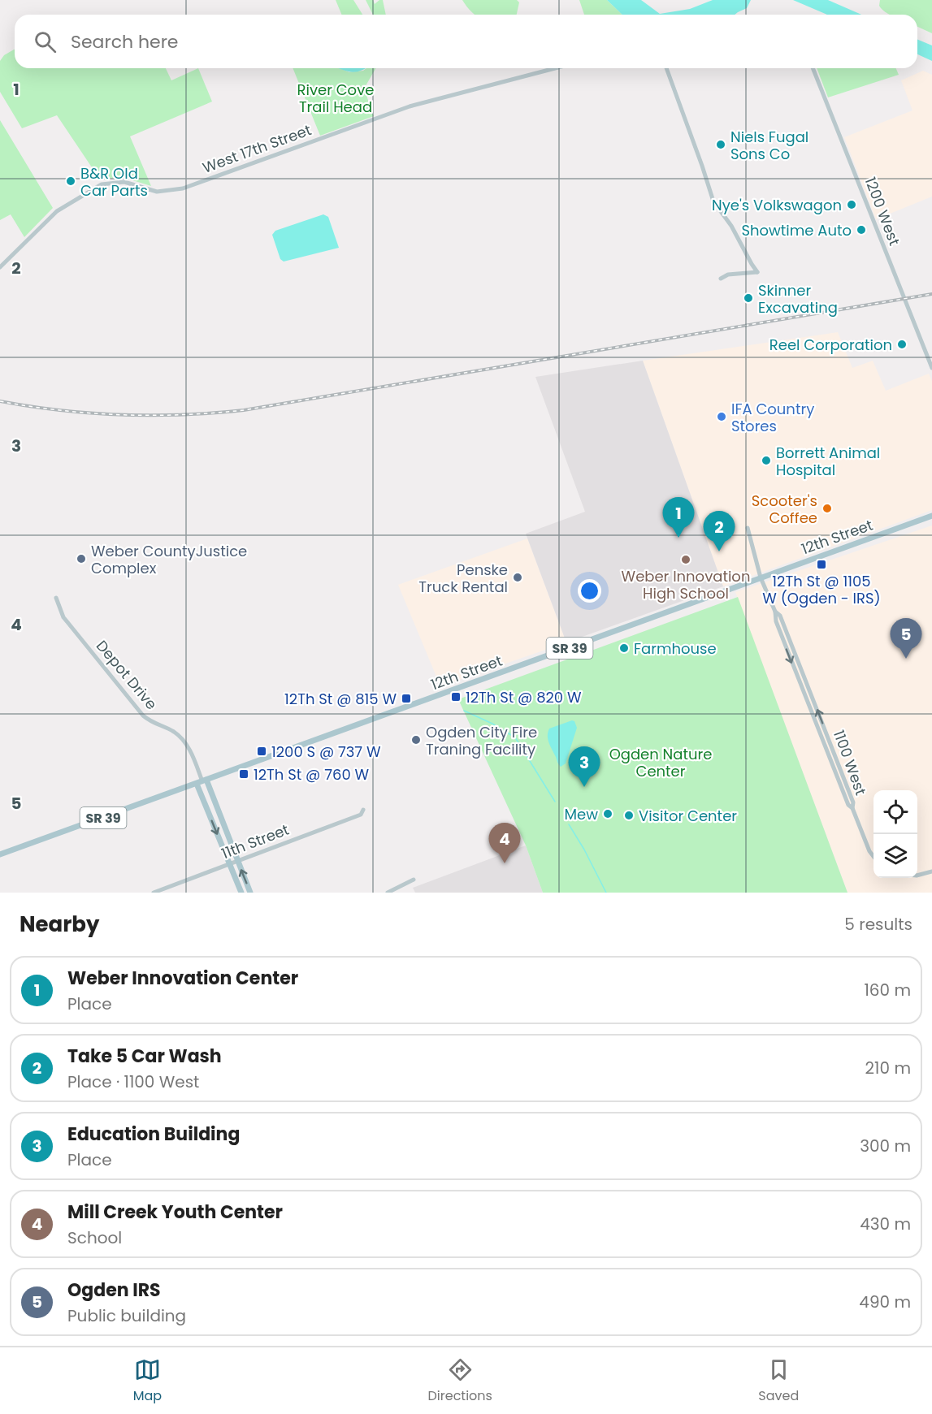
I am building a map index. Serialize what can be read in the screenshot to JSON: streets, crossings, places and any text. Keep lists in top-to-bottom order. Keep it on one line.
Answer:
{"streets":{"main road":["12th Street","SR 39","Depot Drive"],"street":["West 17th Street","1200 West","1100 West","11th Street"]},"crossings":[["12th Street","Depot Drive"],["12th Street","1100 West"],["Depot Drive","11th Street"]],"parks":["River Cove Trail Head","Ogden Nature Center"],"places":{"other":["Niels Fugal Sons Co","B&R Old Car Parts","Nye's Volkswagon","Showtime Auto","Skinner Excavating","Reel Corporation","IFA Country Stores","Borrett Animal Hospital","Scooter's Coffee","Weber CountyJustice Complex","Weber Innovation High School","Penske Truck Rental","Farmhouse","Ogden City Fire Traning Facility","Mew","Visitor Center"],"transit":["12Th St @ 1105 W (Ogden - IRS)","12Th St @ 820 W","12Th St @ 815 W","1200 S @ 737 W","12Th St @ 760 W"]},"page":{"search":"Search here","pins":["1","2","5","3","4"],"heading":["Nearby","5 results"],"list":[{"mark":"1","name":"Weber Innovation Center","note":"Place","value":"160 m"},{"mark":"2","name":"Take 5 Car Wash","note":"Place · 1100 West","value":"210 m"},{"mark":"3","name":"Education Building","note":"Place","value":"300 m"},{"mark":"4","name":"Mill Creek Youth Center","note":"School","value":"430 m"},{"mark":"5","name":"Ogden IRS","note":"Public building","value":"490 m"}],"nav":["Map","Directions","Saved"]},"grid":{"rows":["1","2","3","4","5"]}}
